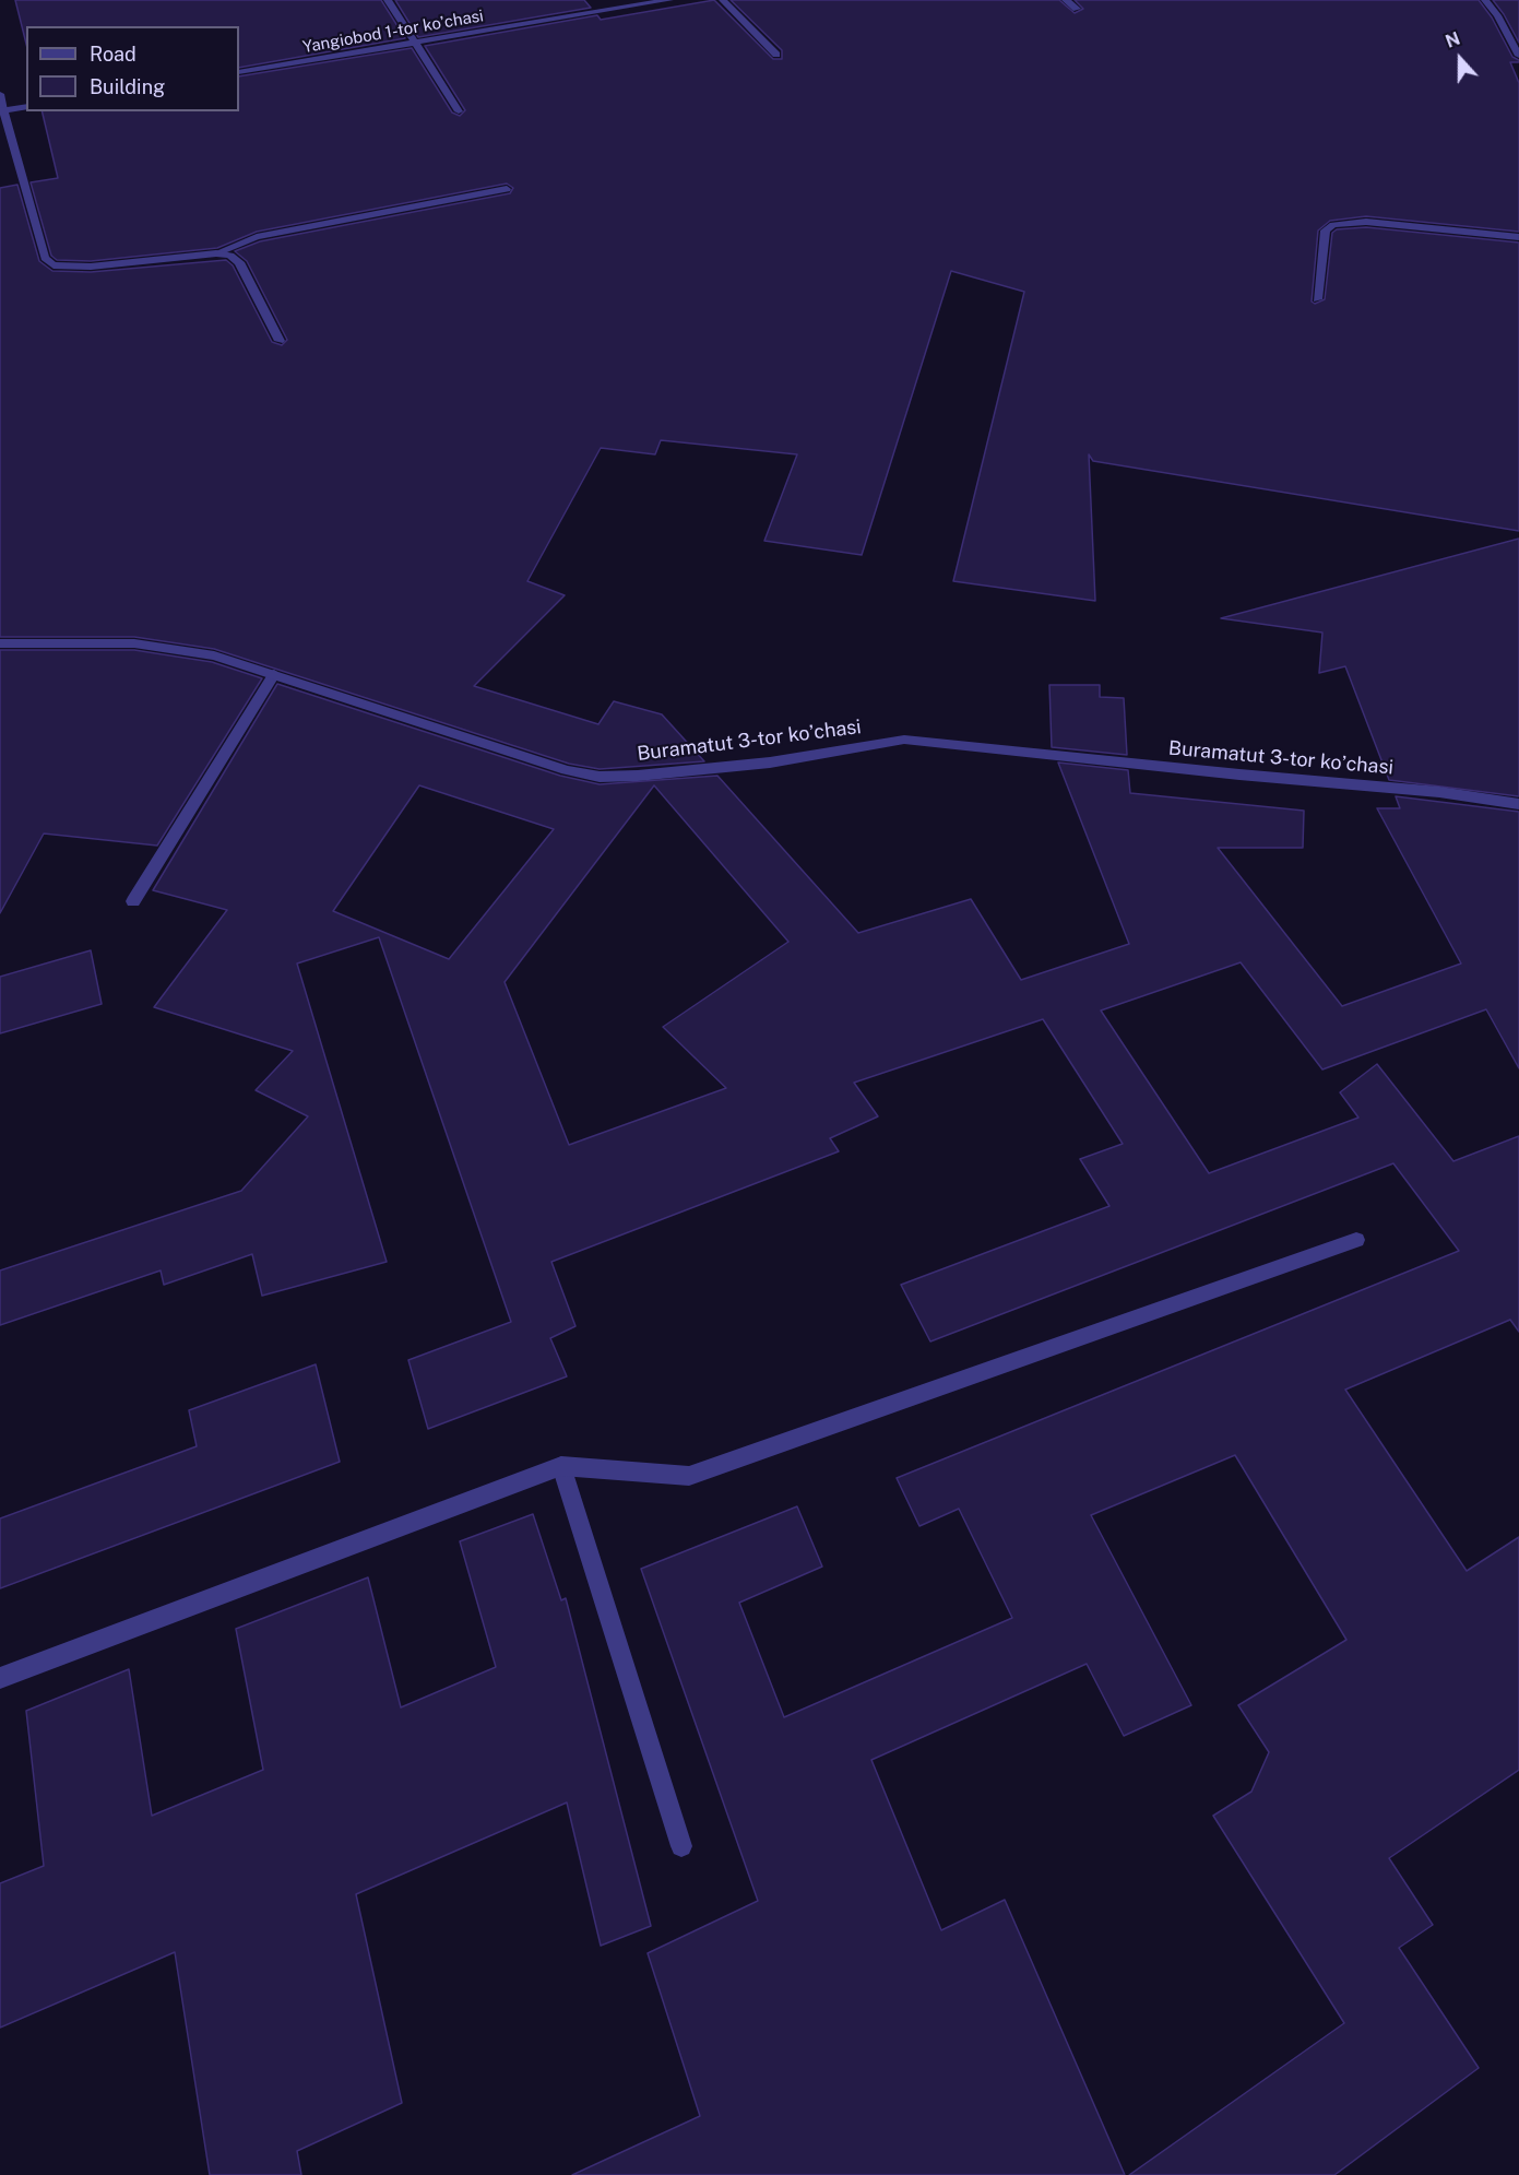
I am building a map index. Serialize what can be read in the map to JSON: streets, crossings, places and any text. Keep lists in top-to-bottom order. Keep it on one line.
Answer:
{"streets":{"street":["Yangiobod 1-tor koʼchasi","Buramatut 3-tor koʼchasi"]},"legend":["Road","Building"],"north":"top"}
